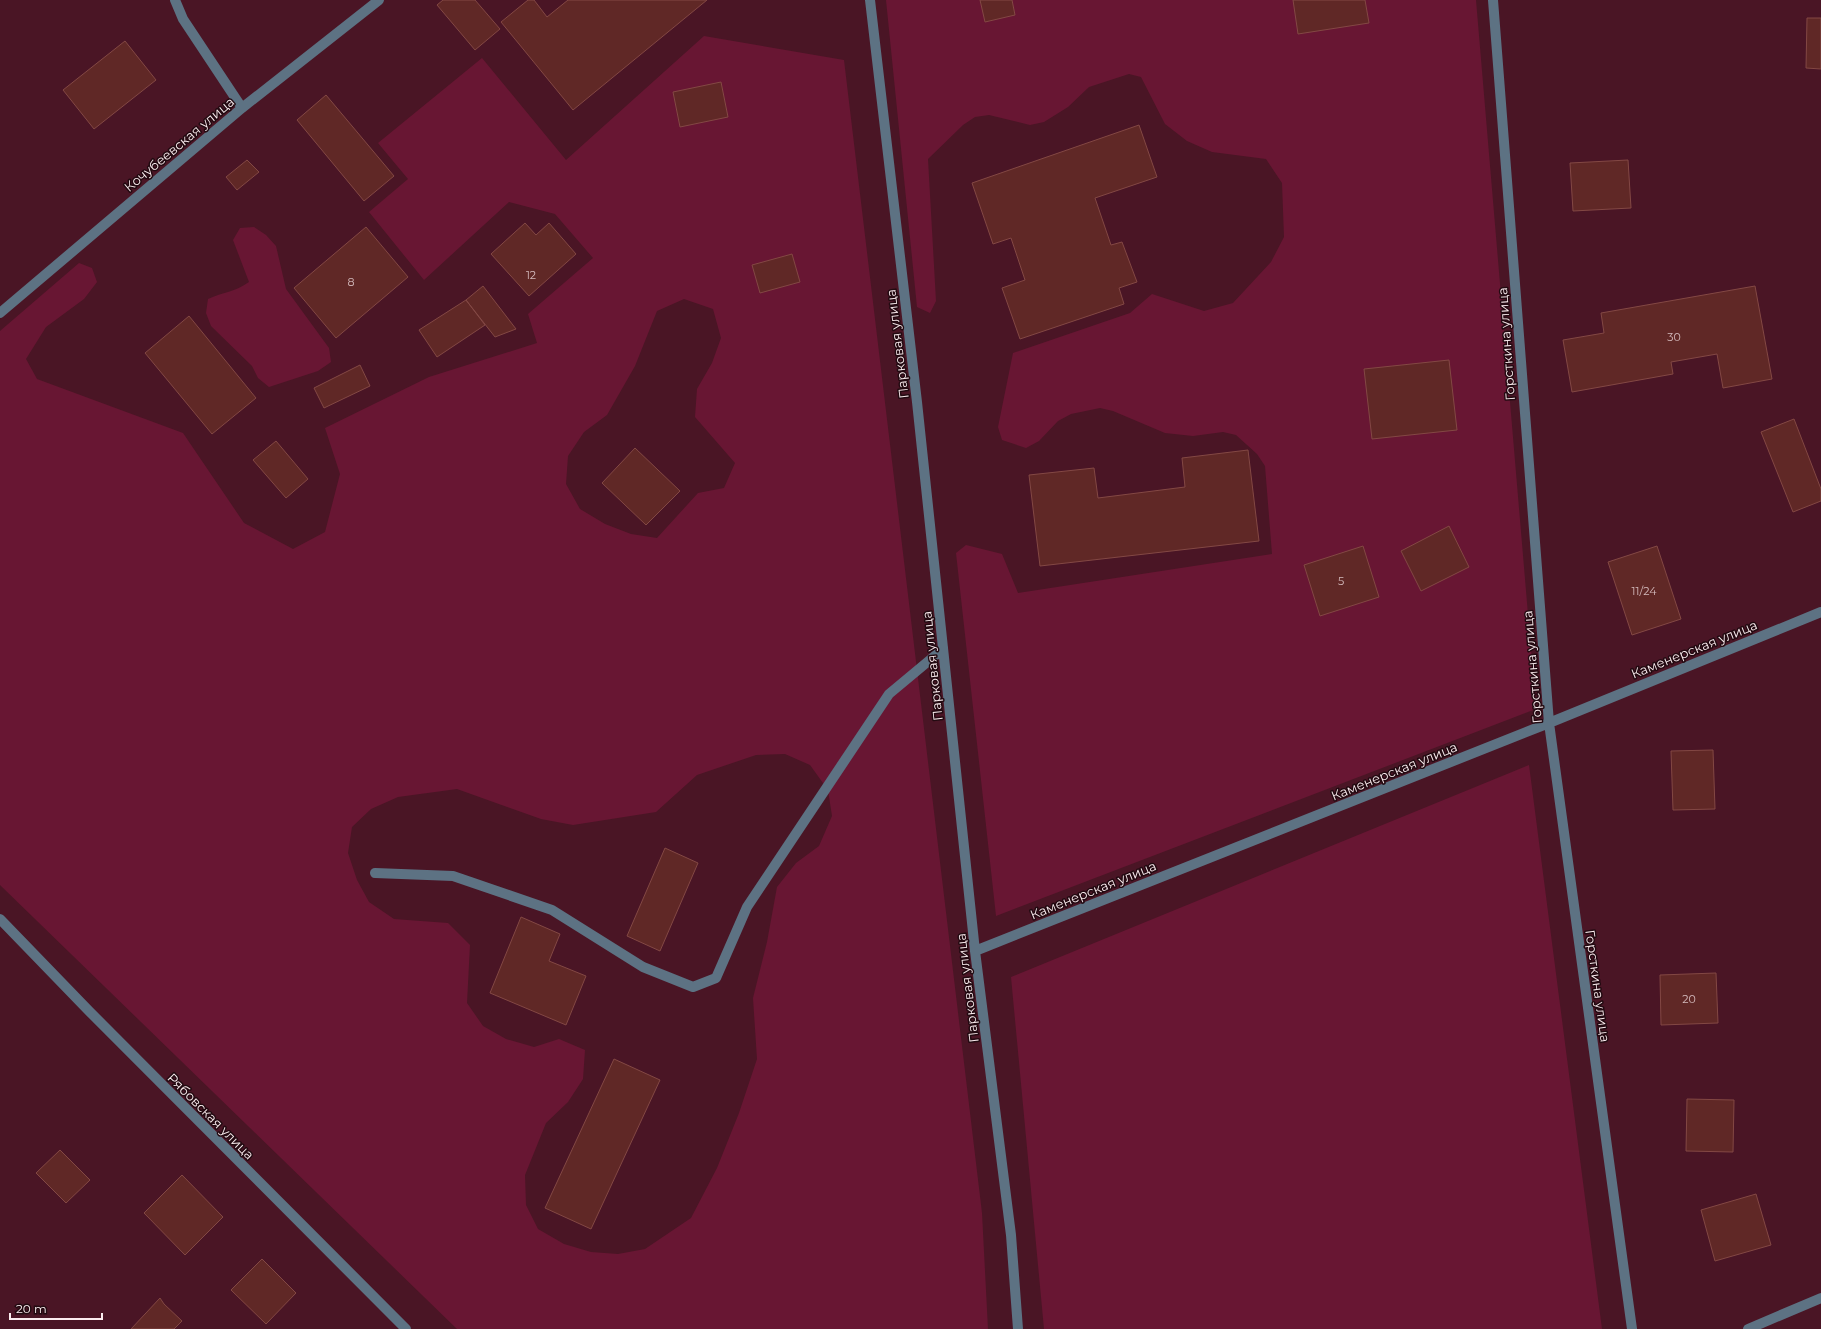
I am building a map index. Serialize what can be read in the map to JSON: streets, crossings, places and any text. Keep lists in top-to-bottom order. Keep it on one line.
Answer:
{"streets":{"street":["Кочубеевская улица","Парковая улица","Горсткина улица","Каменерская улица","Рябовская улица"]},"crossings":[["Парковая улица","Каменерская улица"],["Горсткина улица","Каменерская улица"]],"house_numbers":["12","8","30","5","11/24","20"],"scale_bar":"20 m"}
